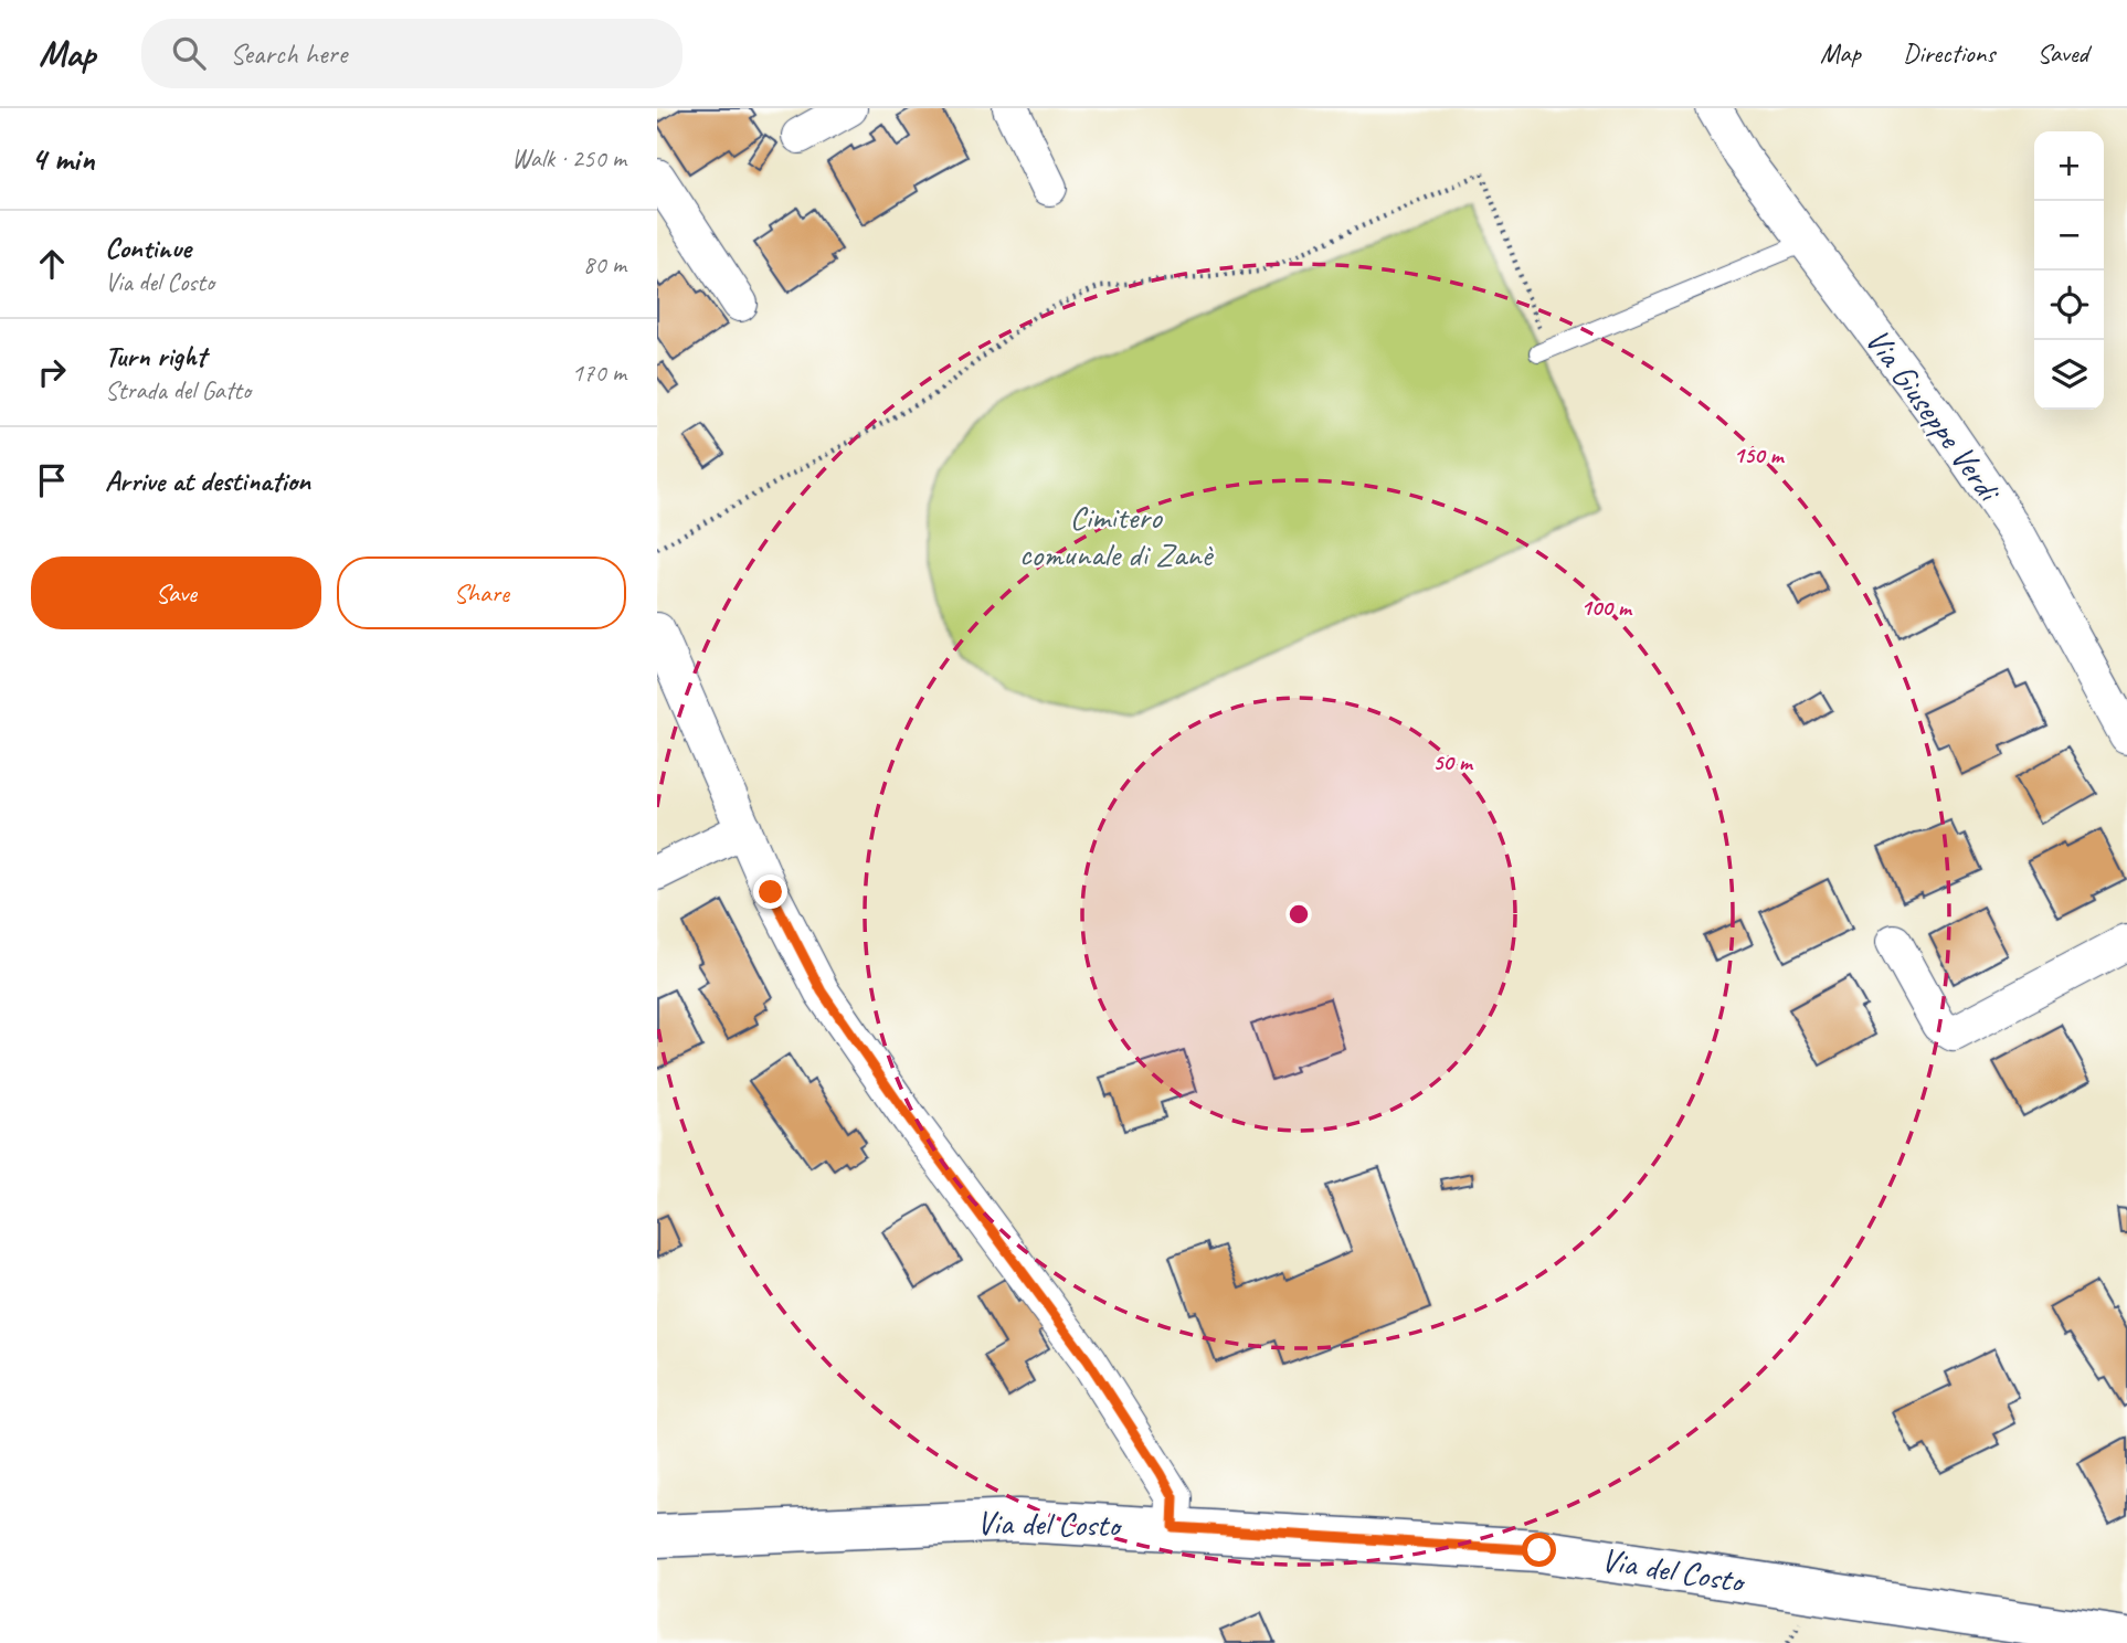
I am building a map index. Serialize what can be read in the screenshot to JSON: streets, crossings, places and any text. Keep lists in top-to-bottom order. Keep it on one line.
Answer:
{"streets":{"main road":["Via del Costo"],"street":["Via Giuseppe Verdi"]},"parks":["Cimitero comunale di Zanè"],"page":{"header":"Map","search":"Search here","nav":["Map","Directions","Saved"],"heading":["4 min","Walk · 250 m"],"map_buttons":["+","−"],"list":[["Continue","Via del Costo","80 m"],["Turn right","Strada del Gatto","170 m"],"Arrive at destination"],"buttons":["Save","Share"]},"rings":["150 m","100 m","50 m"]}
